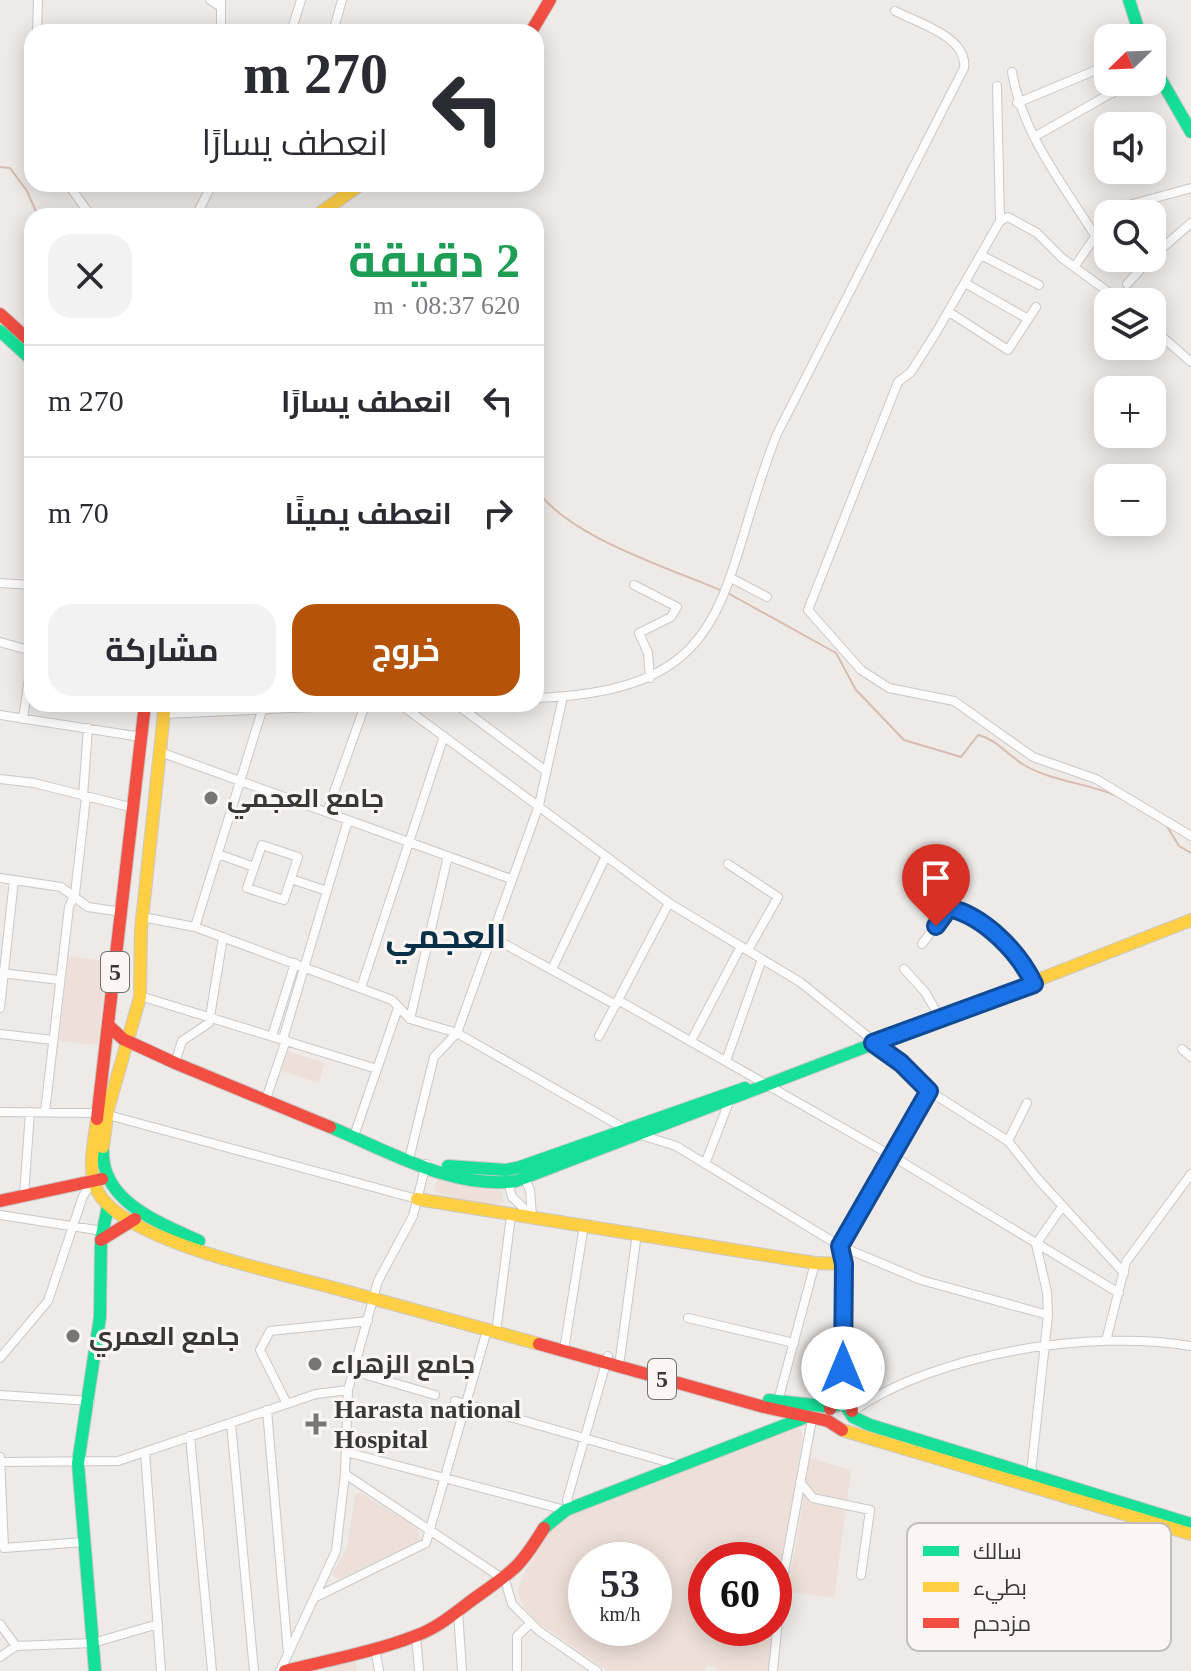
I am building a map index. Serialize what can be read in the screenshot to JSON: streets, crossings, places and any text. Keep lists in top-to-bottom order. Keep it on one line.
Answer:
{"streets":{"main road":["5"]},"districts":["العجمي"],"places":{"other":["جامع العجمي","جامع العمري","جامع الزهراء"],"health":["Harasta national Hospital"]},"legend":["سالك","بطيء","مزدحم"],"north":"bottom left","page":{"map_buttons":["+","−"],"turn":["270 m","انعطف يسارًا"],"heading":["2 دقيقة","620 m · 08:37"],"list":[{"name":"انعطف يسارًا","value":"270 m"},{"name":"انعطف يمينًا","value":"70 m"}],"buttons":["خروج","مشاركة"],"speed":"53 km/h","limit":"60"}}
